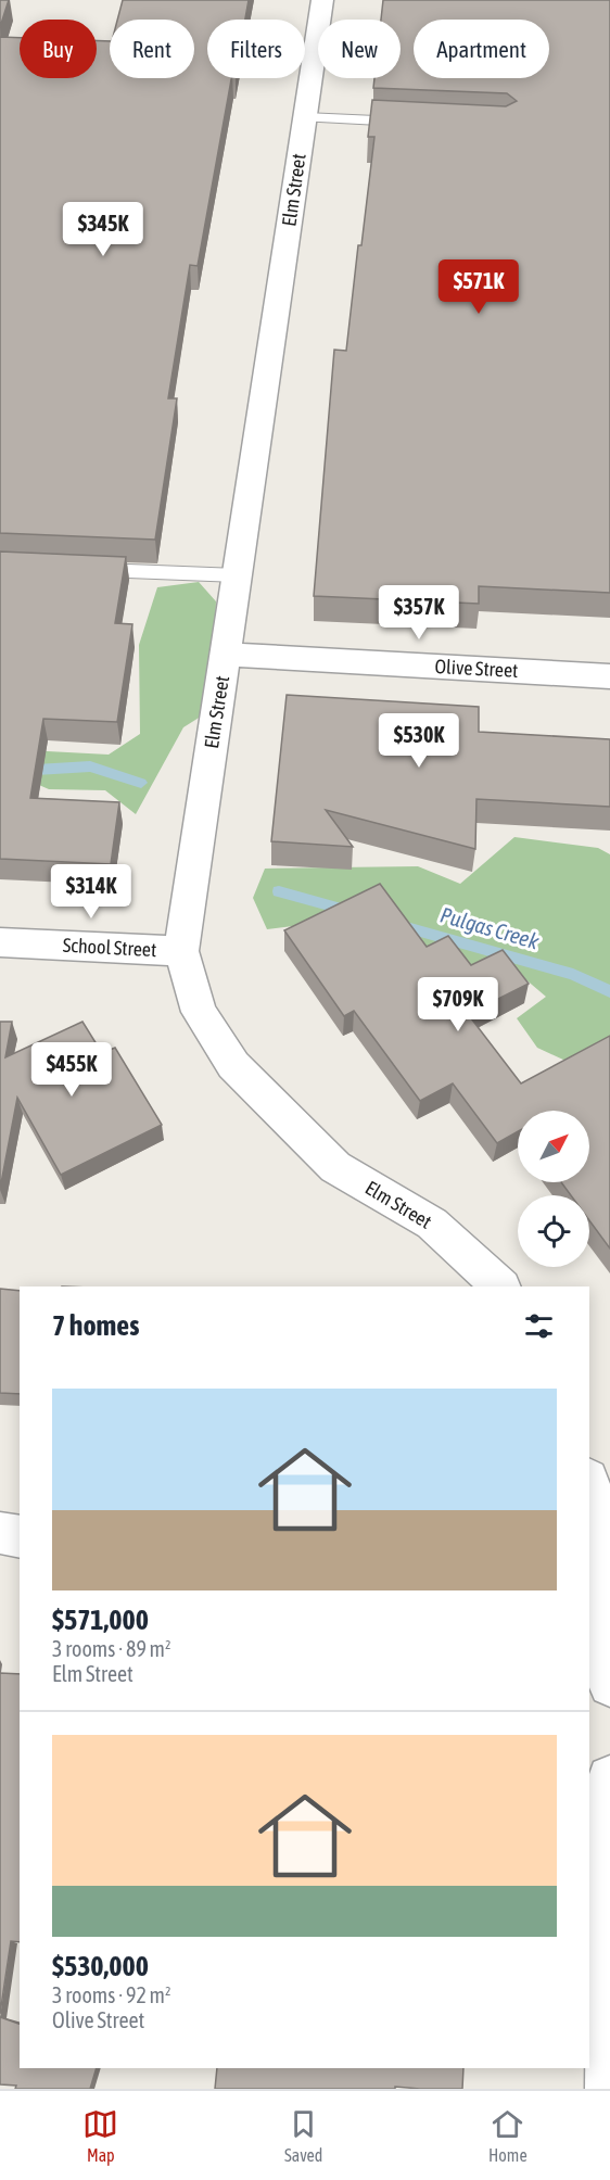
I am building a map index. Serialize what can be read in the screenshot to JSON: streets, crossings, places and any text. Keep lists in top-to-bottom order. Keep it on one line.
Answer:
{"streets":{"street":["Elm Street","Olive Street","School Street"]},"crossings":[["Elm Street","Olive Street"],["Elm Street","School Street"]],"water":["Pulgas Creek"],"north":"top right","page":{"chip":["Buy","Rent","Filters","New","Apartment"],"price":["$345K","$571K","$357K","$530K","$314K","$709K","$455K"],"heading":"7 homes","list":[{"name":"$571,000","note":"3 rooms · 89 m² · Elm Street"},{"name":"$530,000","note":"3 rooms · 92 m² · Olive Street"}],"tabs":["Map","Saved","Home"]}}
